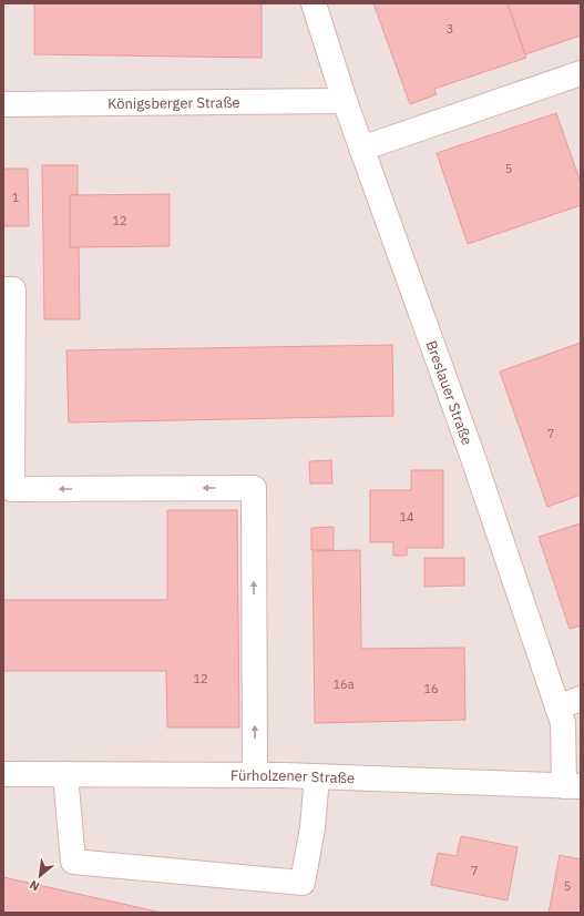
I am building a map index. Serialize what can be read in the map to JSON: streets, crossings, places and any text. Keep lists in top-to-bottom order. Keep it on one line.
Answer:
{"streets":{"street":["Königsberger Straße","Breslauer Straße","Fürholzener Straße"]},"crossings":[["Königsberger Straße","Breslauer Straße"],["Breslauer Straße","Fürholzener Straße"]],"house_numbers":["3","5","1","12","7","14","12","16a","16","7","5"],"north":"bottom left"}
